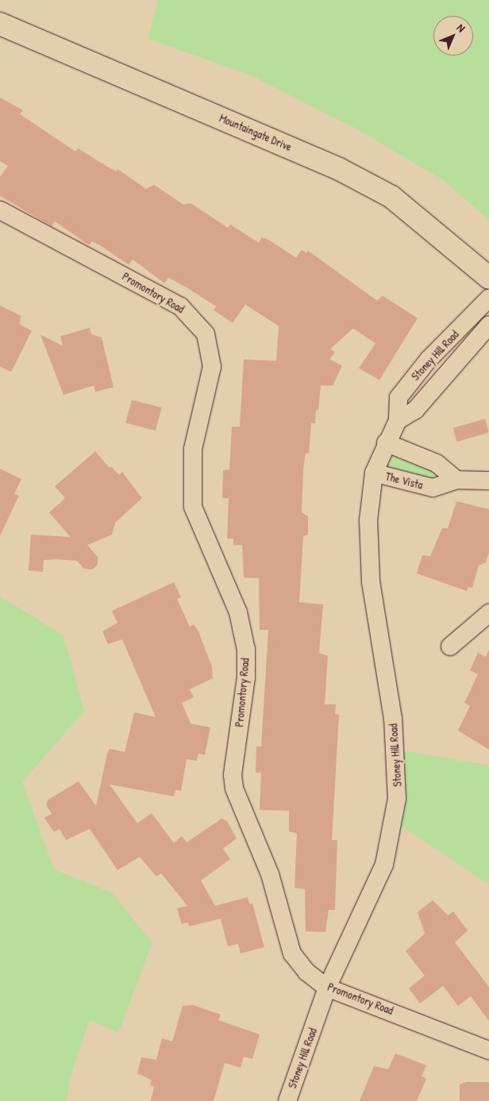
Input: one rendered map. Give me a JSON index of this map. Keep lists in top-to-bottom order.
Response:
{
  "streets": {
    "street": [
      "Mountaingate Drive",
      "Promontory Road",
      "Stoney Hill Road",
      "The Vista"
    ]
  },
  "crossings": [
    ["Promontory Road", "Stoney Hill Road"],
    ["Stoney Hill Road", "The Vista"]
  ],
  "north": "top right"
}
